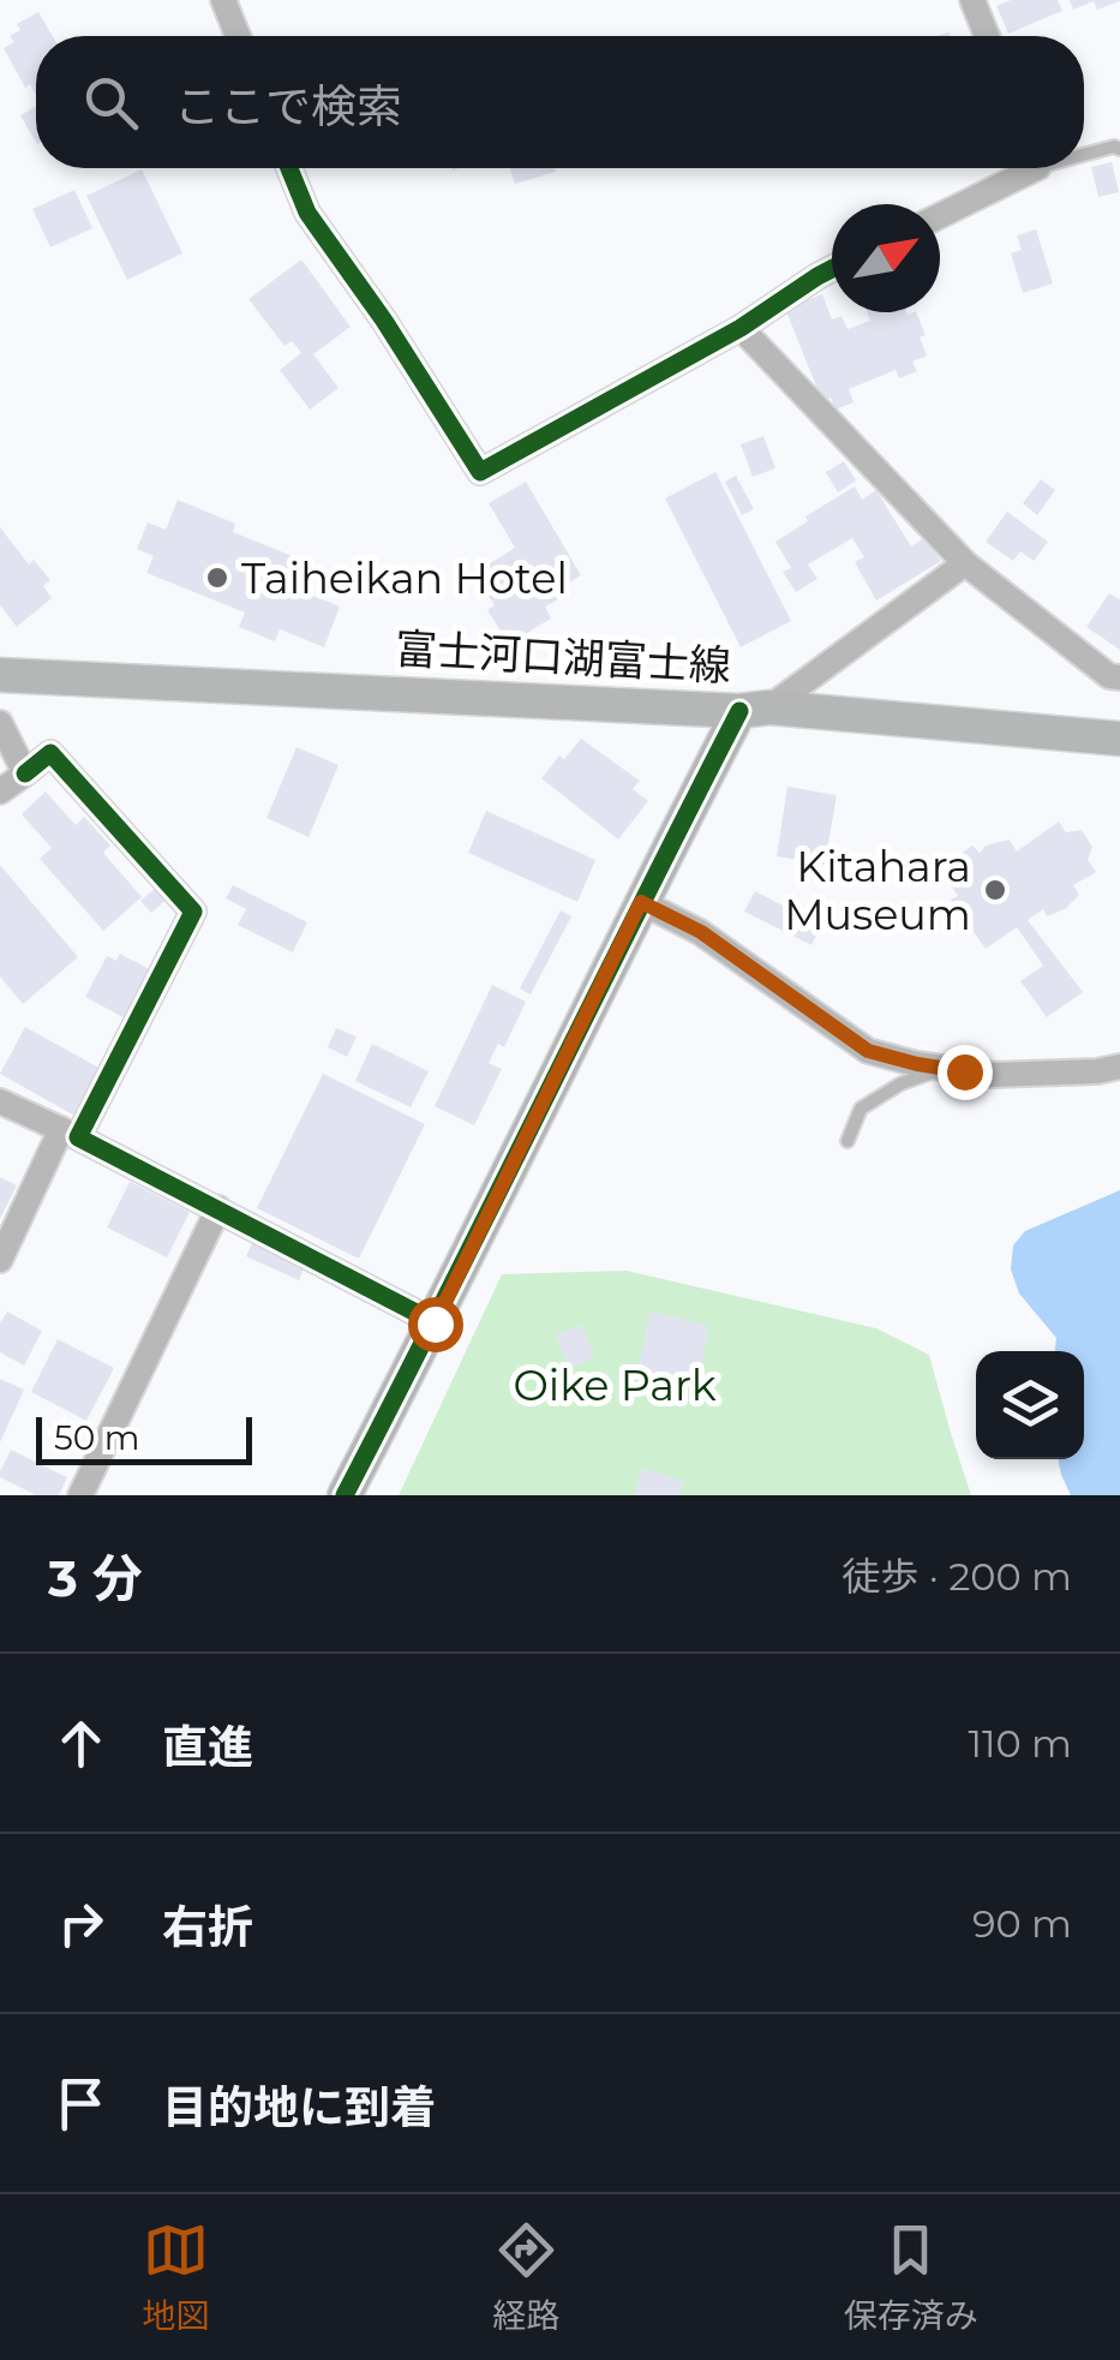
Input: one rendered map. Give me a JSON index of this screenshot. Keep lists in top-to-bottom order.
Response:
{
  "streets": {
    "main road": ["富士河口湖富士線"]
  },
  "parks": ["Oike Park"],
  "places": ["Taiheikan Hotel", "Kitahara Museum"],
  "scale_bar": "50 m",
  "north": "top right",
  "page": {
    "search": "ここで検索",
    "scale": "50 m",
    "heading": ["3 分", "徒歩 · 200 m"],
    "list": [
      ["直進", "110 m"],
      ["右折", "90 m"],
      "目的地に到着"
    ],
    "nav": ["地図", "経路", "保存済み"]
  }
}
